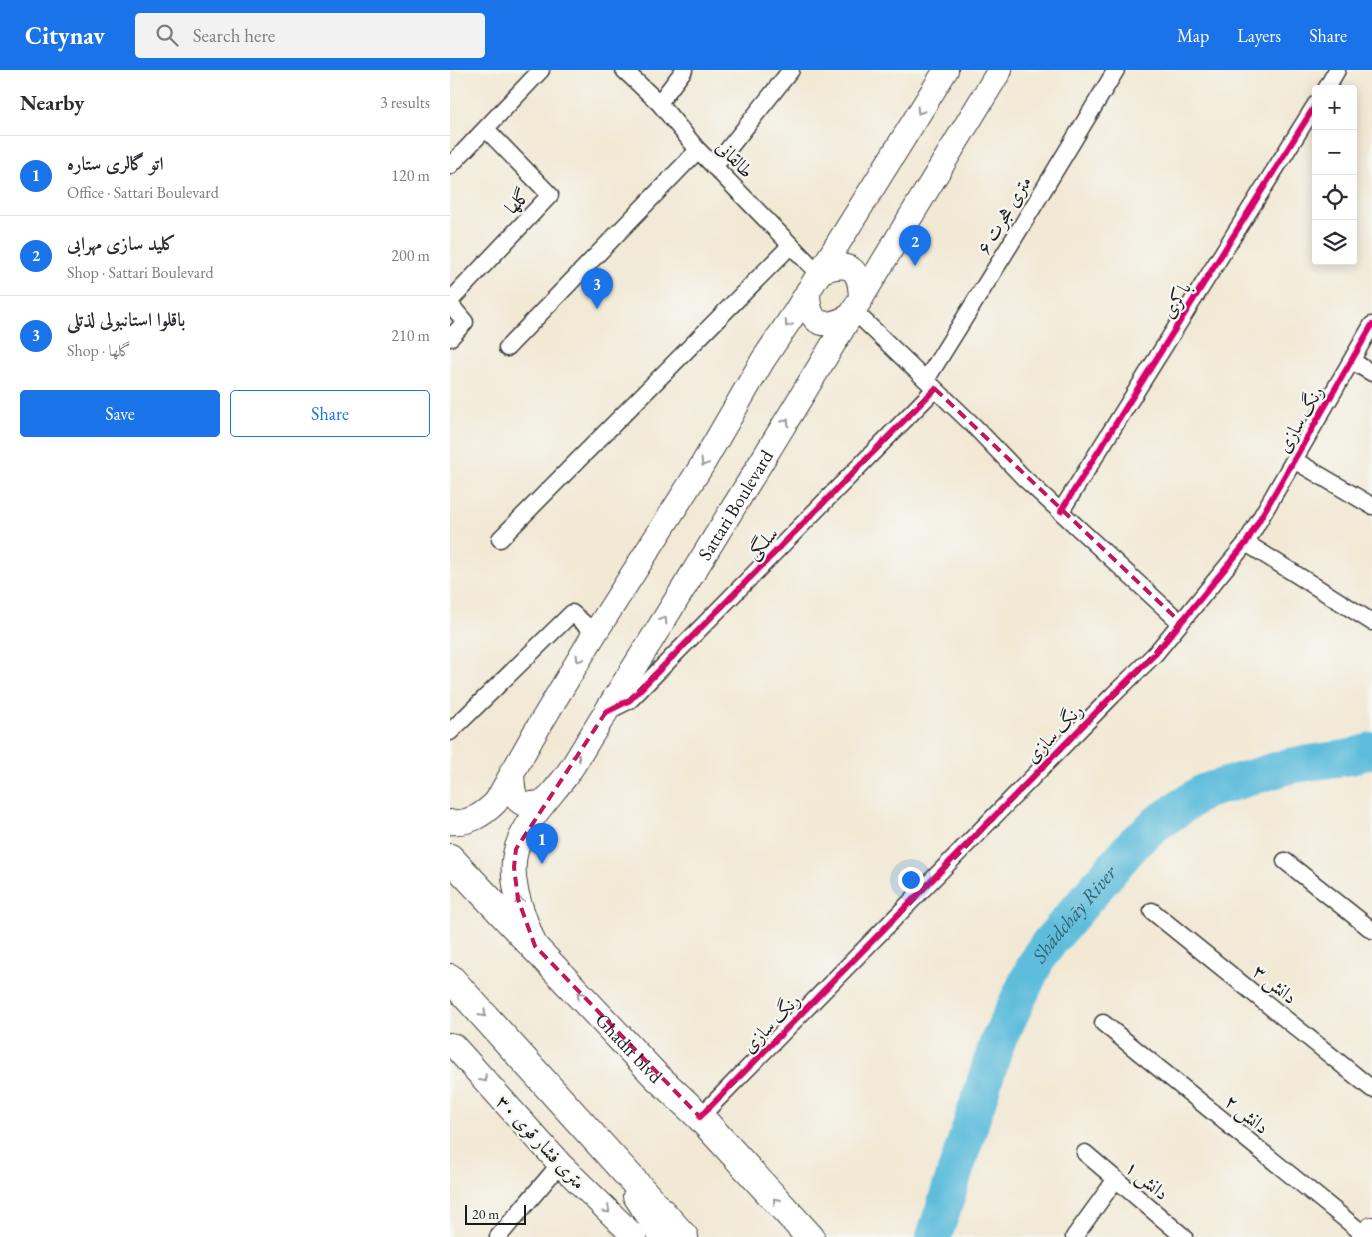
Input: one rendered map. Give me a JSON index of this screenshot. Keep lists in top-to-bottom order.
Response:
{
  "streets": {
    "highway": ["Ghadir blvd"],
    "main road": ["Sattari Boulevard", "۳۰ متری فشار قوی"],
    "street": [
      "طالقانی",
      "گلها",
      "۶ متری هجرت",
      "باکری",
      "رنگ سازی",
      "سلگی",
      "دانش ۳",
      "دانش ۲",
      "دانش ۱"
    ]
  },
  "crossings": [
    ["طالقانی", "Sattari Boulevard"],
    ["۶ متری هجرت", "سلگی"],
    ["رنگ سازی", "Ghadir blvd"],
    ["Sattari Boulevard", "سلگی"],
    ["Sattari Boulevard", "Ghadir blvd"]
  ],
  "water": ["Shādchāy River"],
  "scale_bar": "20 m",
  "page": {
    "header": "Citynav",
    "search": "Search here",
    "nav": ["Map", "Layers", "Share"],
    "heading": ["Nearby", "3 results"],
    "map_buttons": ["+", "−"],
    "list": [
      {
        "mark": "1",
        "name": "اتو گالری ستاره",
        "note": "Office · Sattari Boulevard",
        "value": "120 m"
      },
      {
        "mark": "2",
        "name": "کلید سازی مهرابی",
        "note": "Shop · Sattari Boulevard",
        "value": "200 m"
      },
      {
        "mark": "3",
        "name": "باقلوا استانبولی لذتلی",
        "note": "Shop · گلها",
        "value": "210 m"
      }
    ],
    "pins": ["2", "3", "1"],
    "buttons": ["Save", "Share"],
    "scale": "20 m"
  }
}
